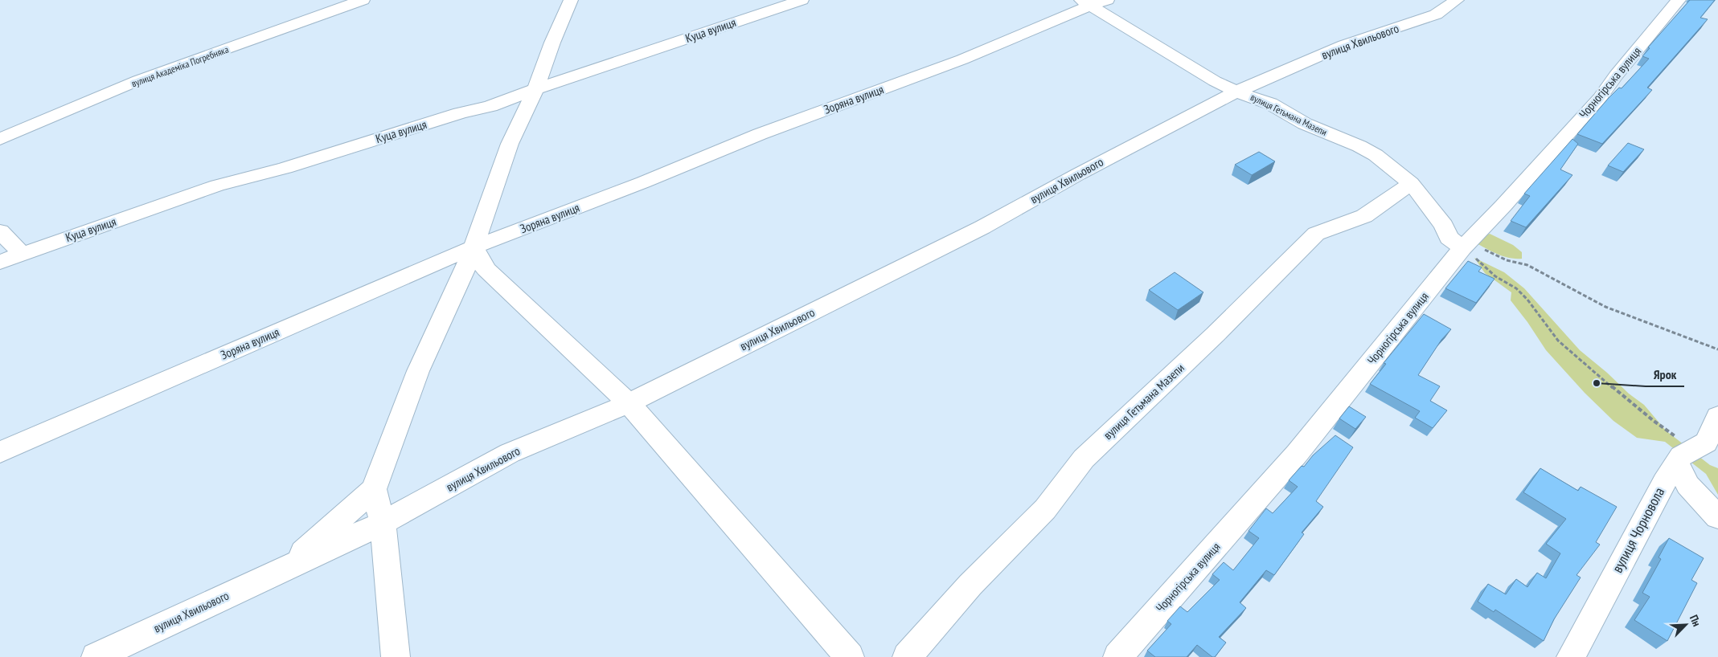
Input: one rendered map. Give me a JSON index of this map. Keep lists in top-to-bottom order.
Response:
{
  "streets": {
    "street": [
      "Куца вулиця",
      "вулиця Хвильового",
      "вулиця Академіка Погребняка",
      "Чорногірська вулиця",
      "Зоряна вулиця",
      "вулиця Гетьмана Мазепи",
      "вулиця Чорновола"
    ]
  },
  "crossings": [
    ["вулиця Хвильового", "вулиця Гетьмана Мазепи"],
    ["Чорногірська вулиця", "вулиця Гетьмана Мазепи"],
    ["Зоряна вулиця", "вулиця Гетьмана Мазепи"]
  ],
  "places": ["Ярок"],
  "north": "top right"
}
